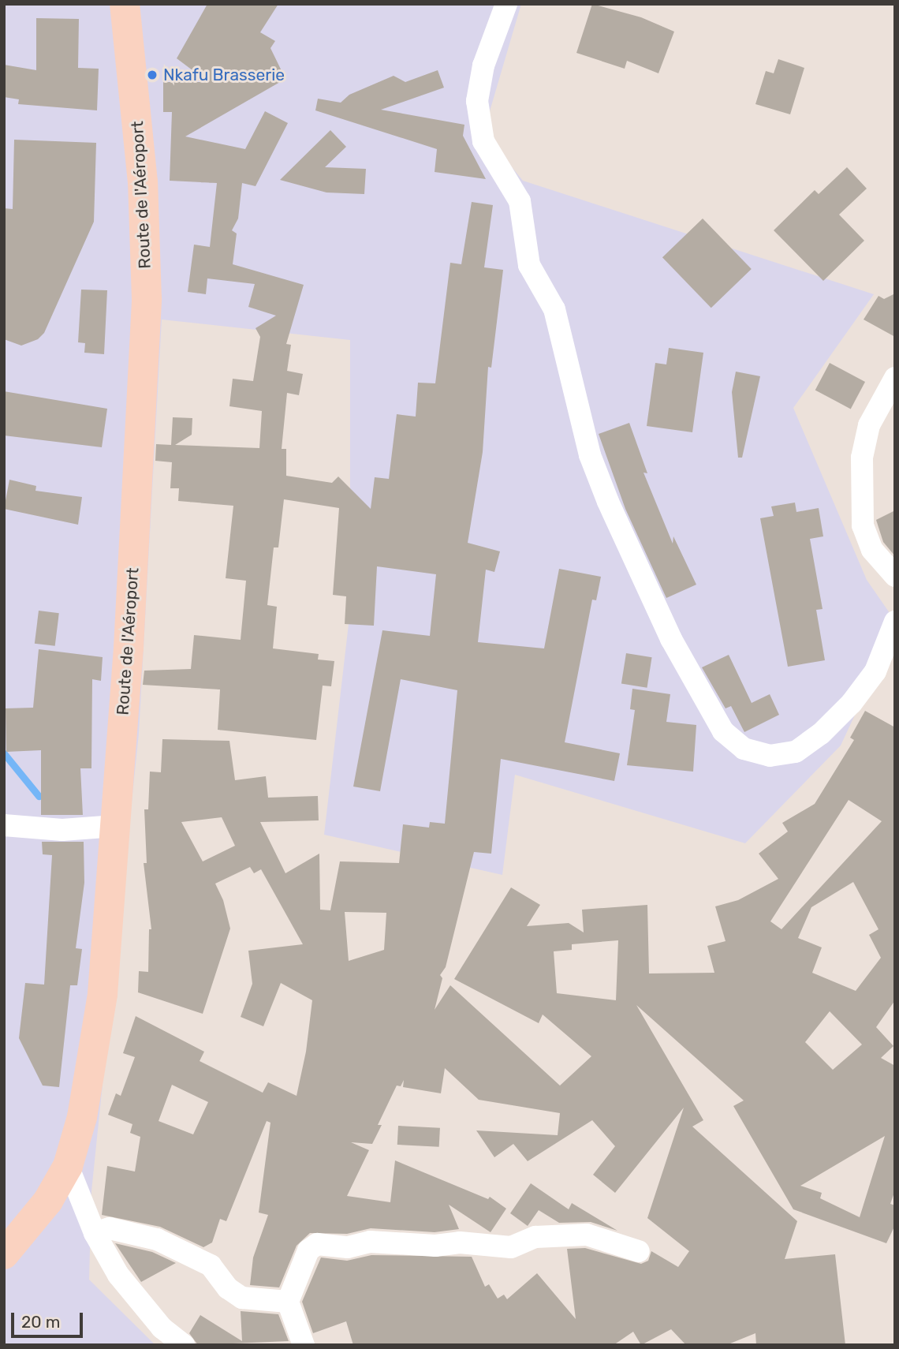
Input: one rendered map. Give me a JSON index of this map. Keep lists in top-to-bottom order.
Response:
{
  "streets": {
    "highway": ["Route de l'Aéroport"]
  },
  "places": ["Nkafu Brasserie"],
  "scale_bar": "20 m"
}
